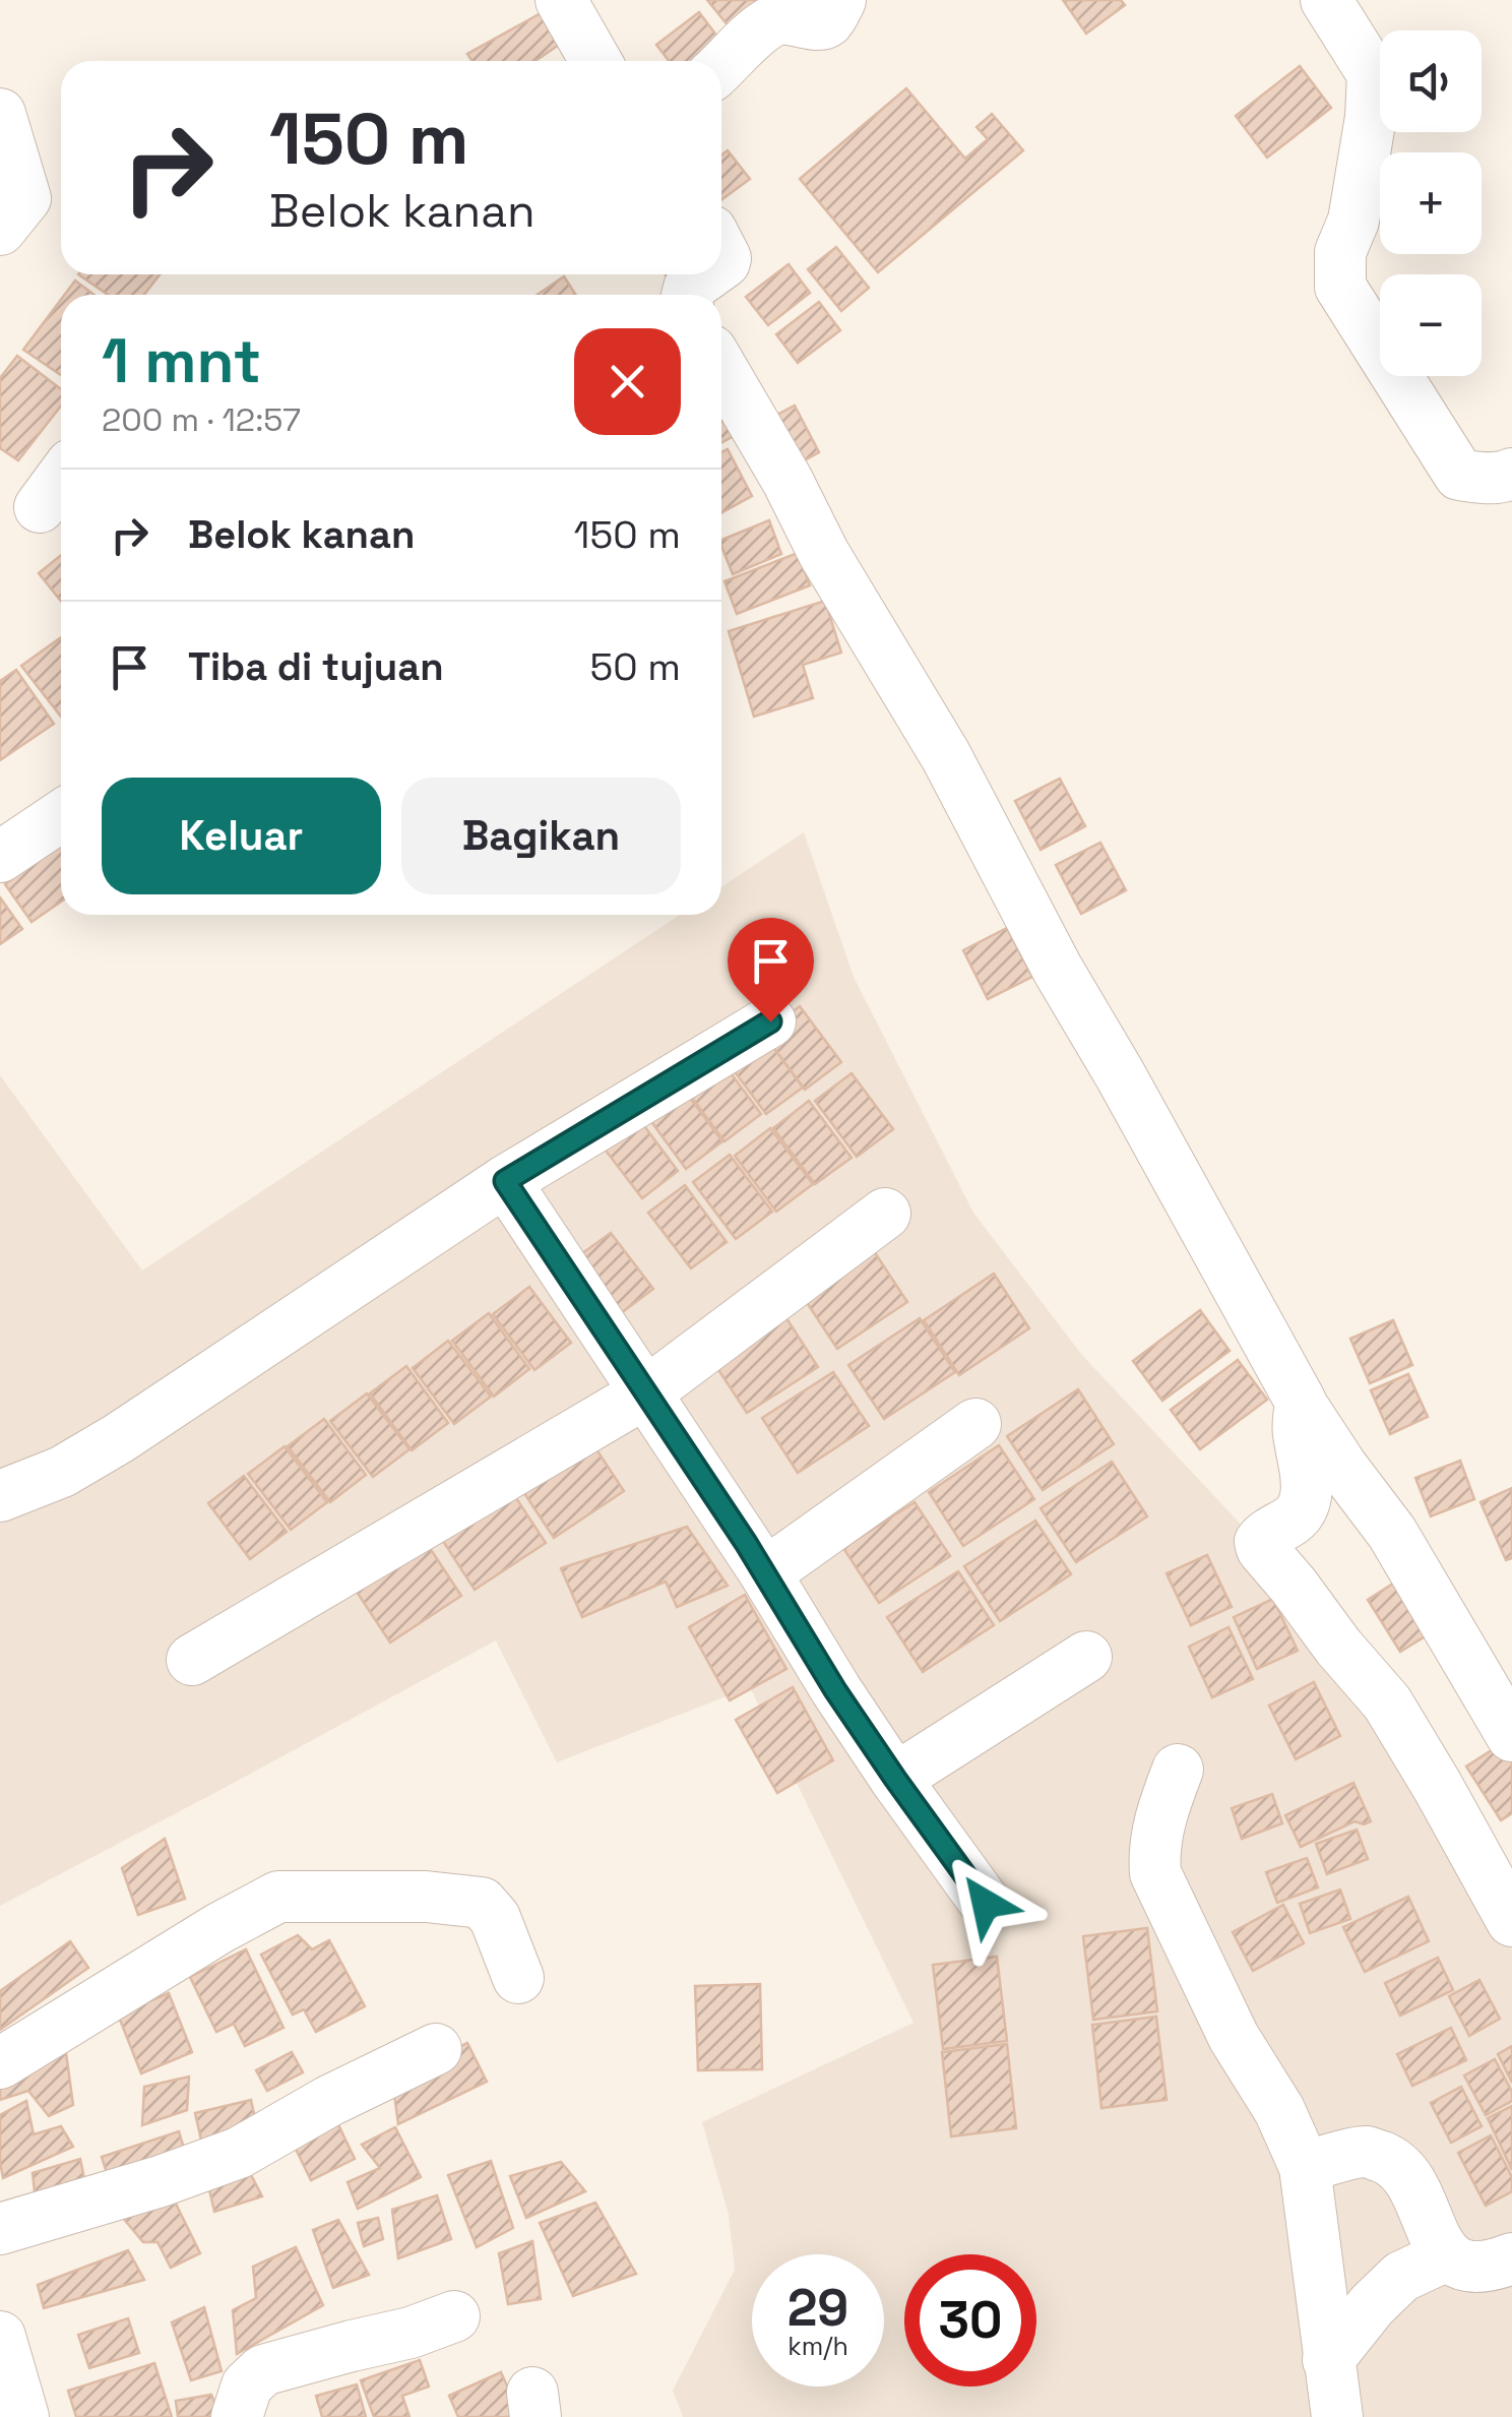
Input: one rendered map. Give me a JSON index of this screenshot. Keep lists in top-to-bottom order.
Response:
{
  "page": {
    "map_buttons": ["+", "−"],
    "turn": ["150 m", "Belok kanan"],
    "heading": ["1 mnt", "200 m · 12:57"],
    "list": [
      {
        "name": "Belok kanan",
        "value": "150 m"
      },
      {
        "name": "Tiba di tujuan",
        "value": "50 m"
      }
    ],
    "buttons": ["Keluar", "Bagikan"],
    "speed": "29 km/h",
    "limit": "30"
  }
}
